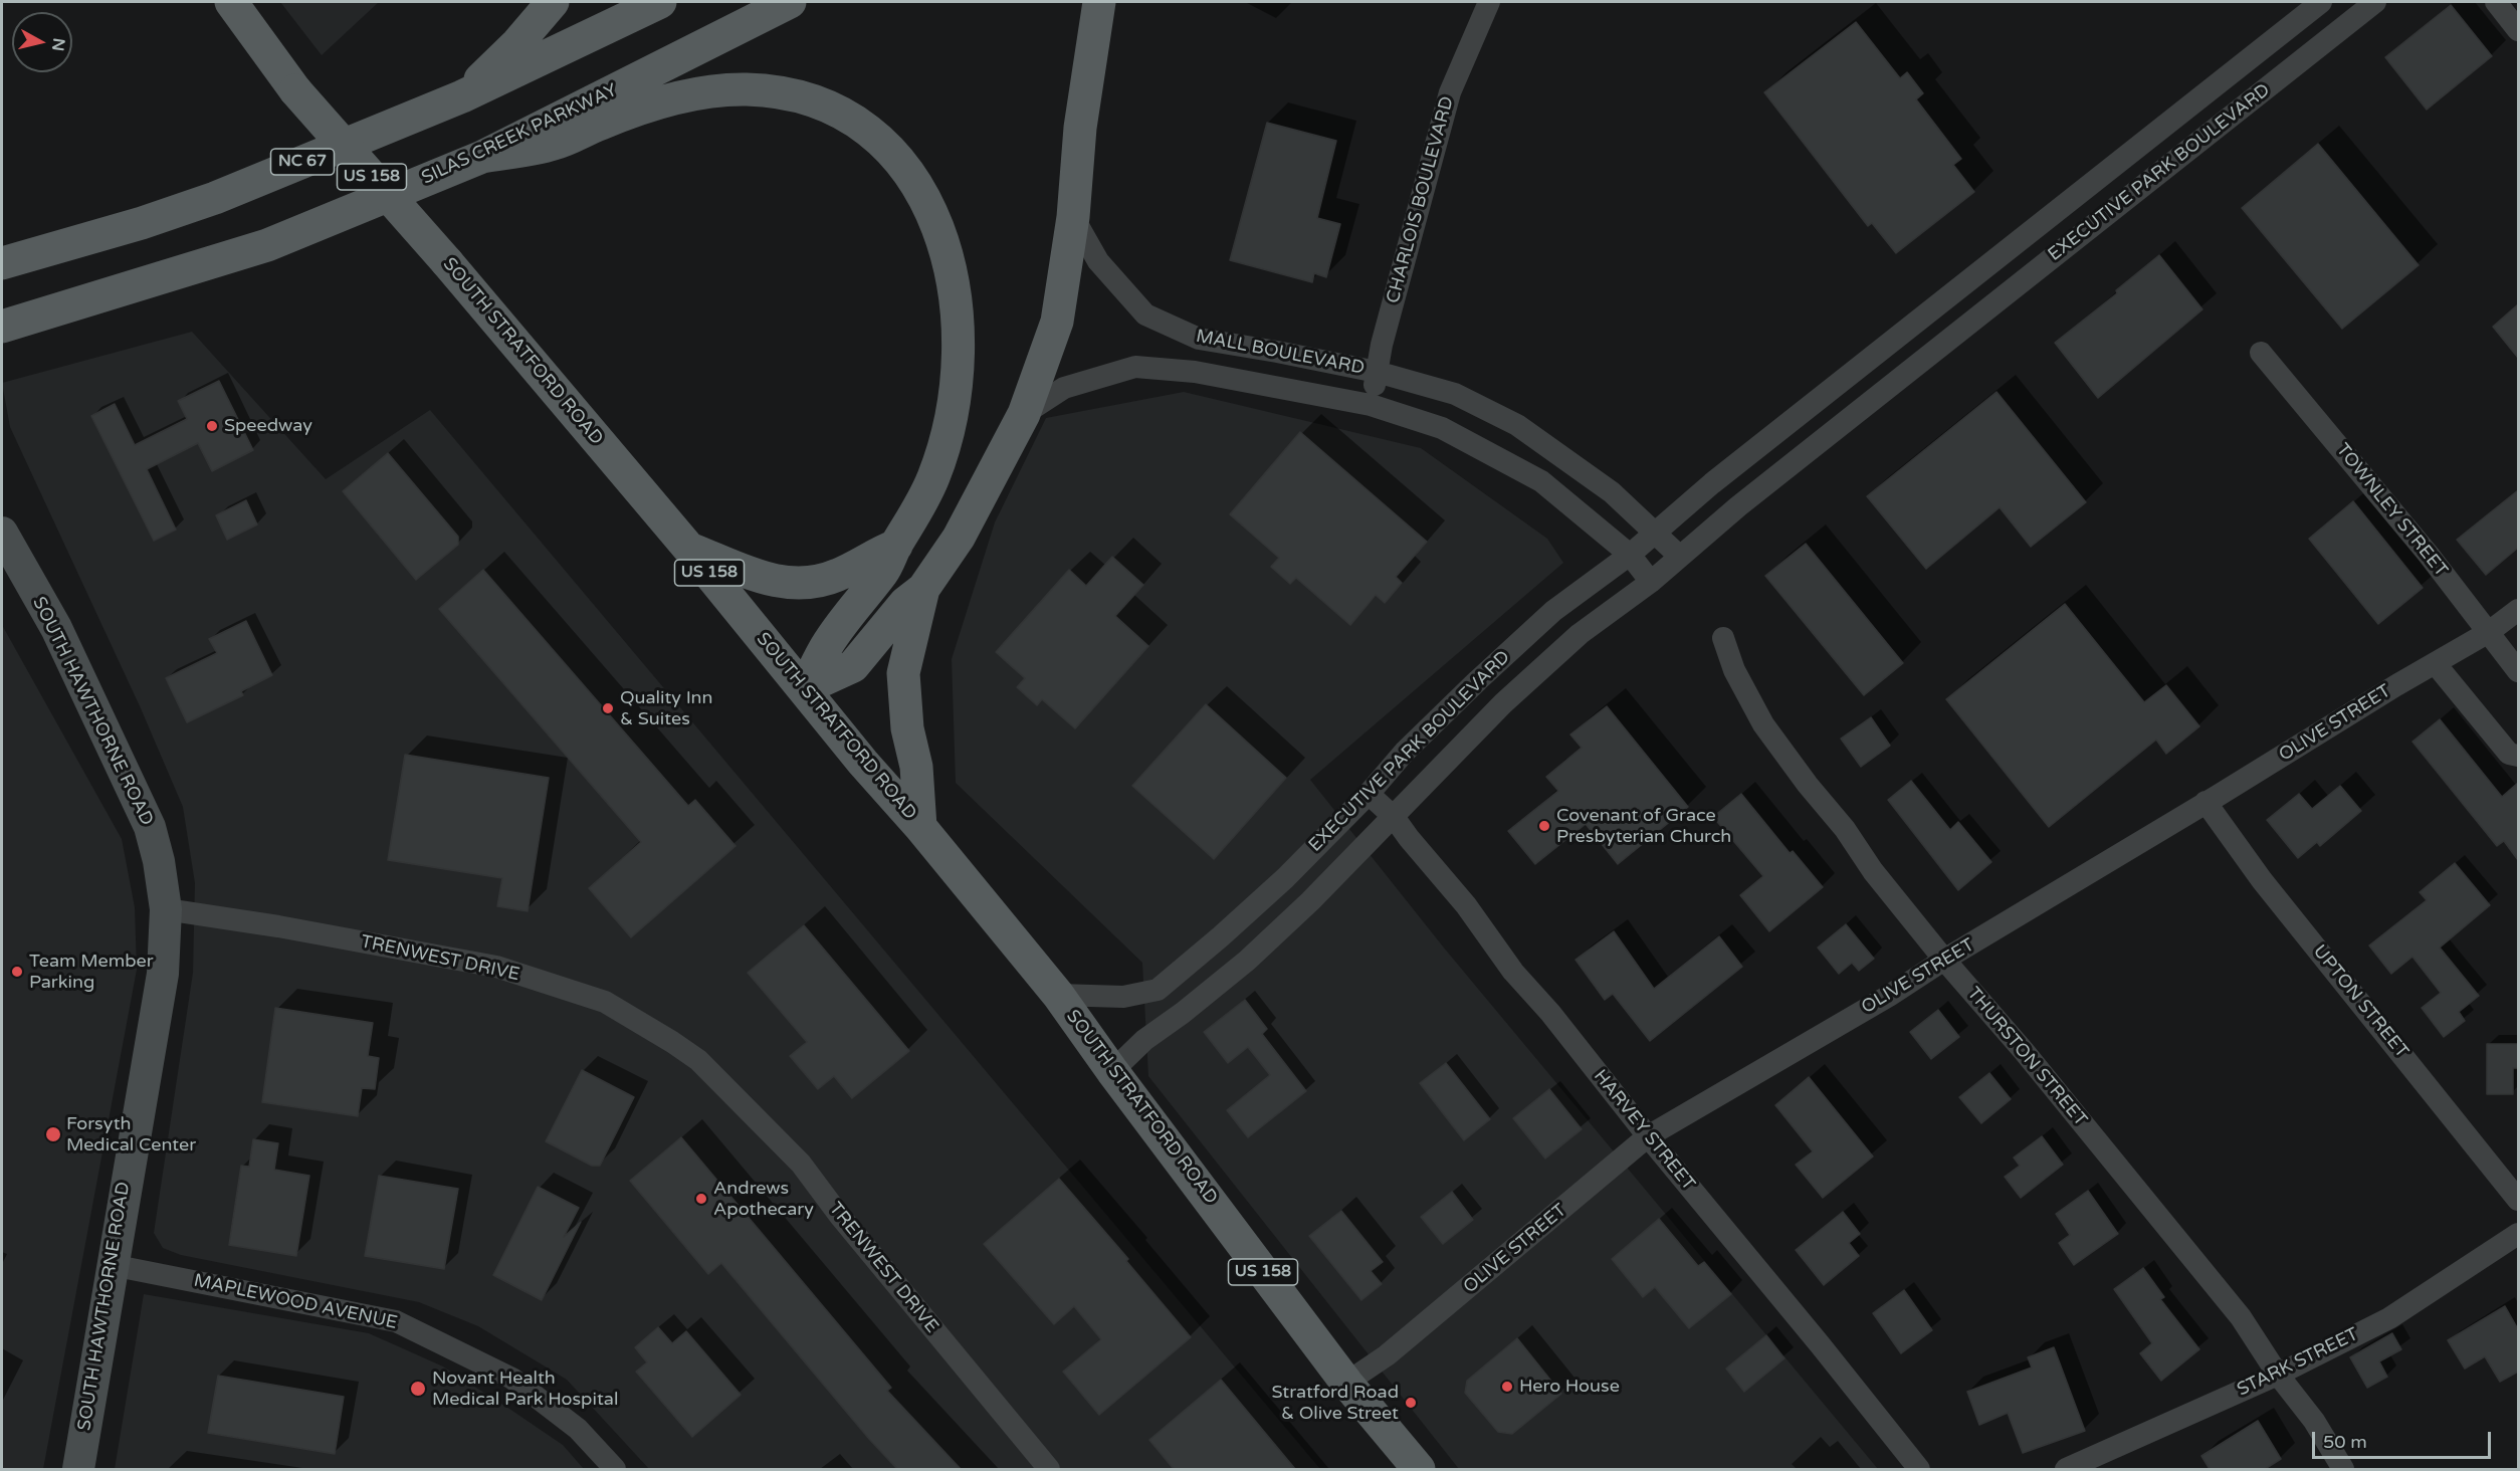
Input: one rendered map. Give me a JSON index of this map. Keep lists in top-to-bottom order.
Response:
{
  "streets": {
    "main road": [
      "SILAS CREEK PARKWAY",
      "NC 67",
      "US 158",
      "SOUTH STRATFORD ROAD",
      "SOUTH HAWTHORNE ROAD"
    ],
    "street": [
      "EXECUTIVE PARK BOULEVARD",
      "CHARLOIS BOULEVARD",
      "MALL BOULEVARD",
      "TOWNLEY STREET",
      "OLIVE STREET",
      "TRENWEST DRIVE",
      "UPTON STREET",
      "THURSTON STREET",
      "HARVEY STREET",
      "MAPLEWOOD AVENUE",
      "STARK STREET"
    ]
  },
  "crossings": [
    ["EXECUTIVE PARK BOULEVARD", "SOUTH STRATFORD ROAD"],
    ["EXECUTIVE PARK BOULEVARD", "MALL BOULEVARD"],
    ["EXECUTIVE PARK BOULEVARD", "HARVEY STREET"],
    ["CHARLOIS BOULEVARD", "MALL BOULEVARD"],
    ["SOUTH STRATFORD ROAD", "OLIVE STREET"],
    ["TOWNLEY STREET", "OLIVE STREET"],
    ["SOUTH HAWTHORNE ROAD", "TRENWEST DRIVE"],
    ["SOUTH HAWTHORNE ROAD", "MAPLEWOOD AVENUE"],
    ["OLIVE STREET", "UPTON STREET"],
    ["OLIVE STREET", "THURSTON STREET"],
    ["OLIVE STREET", "HARVEY STREET"],
    ["THURSTON STREET", "STARK STREET"]
  ],
  "places": [
    "Speedway",
    "Quality Inn & Suites",
    "Covenant of Grace Presbyterian Church",
    "Team Member Parking",
    "Forsyth Medical Center",
    "Andrews Apothecary",
    "Hero House",
    "Novant Health Medical Park Hospital",
    "Stratford Road & Olive Street"
  ],
  "scale_bar": "50 m",
  "north": "right"
}
